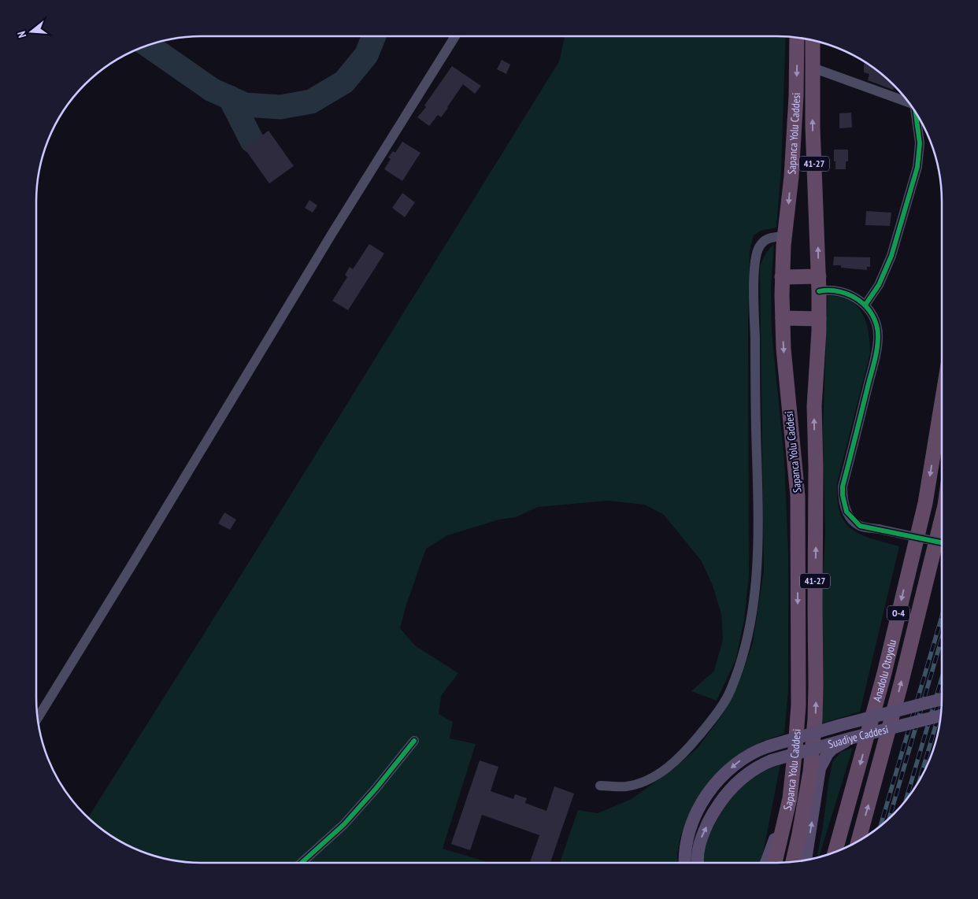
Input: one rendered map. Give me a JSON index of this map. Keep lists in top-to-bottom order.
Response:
{
  "streets": {
    "highway": [
      "Sapanca Yolu Caddesi",
      "41-27",
      "O-4",
      "Anadolu Otoyolu"
    ],
    "main road": ["Suadiye Caddesi"]
  },
  "north": "left"
}
